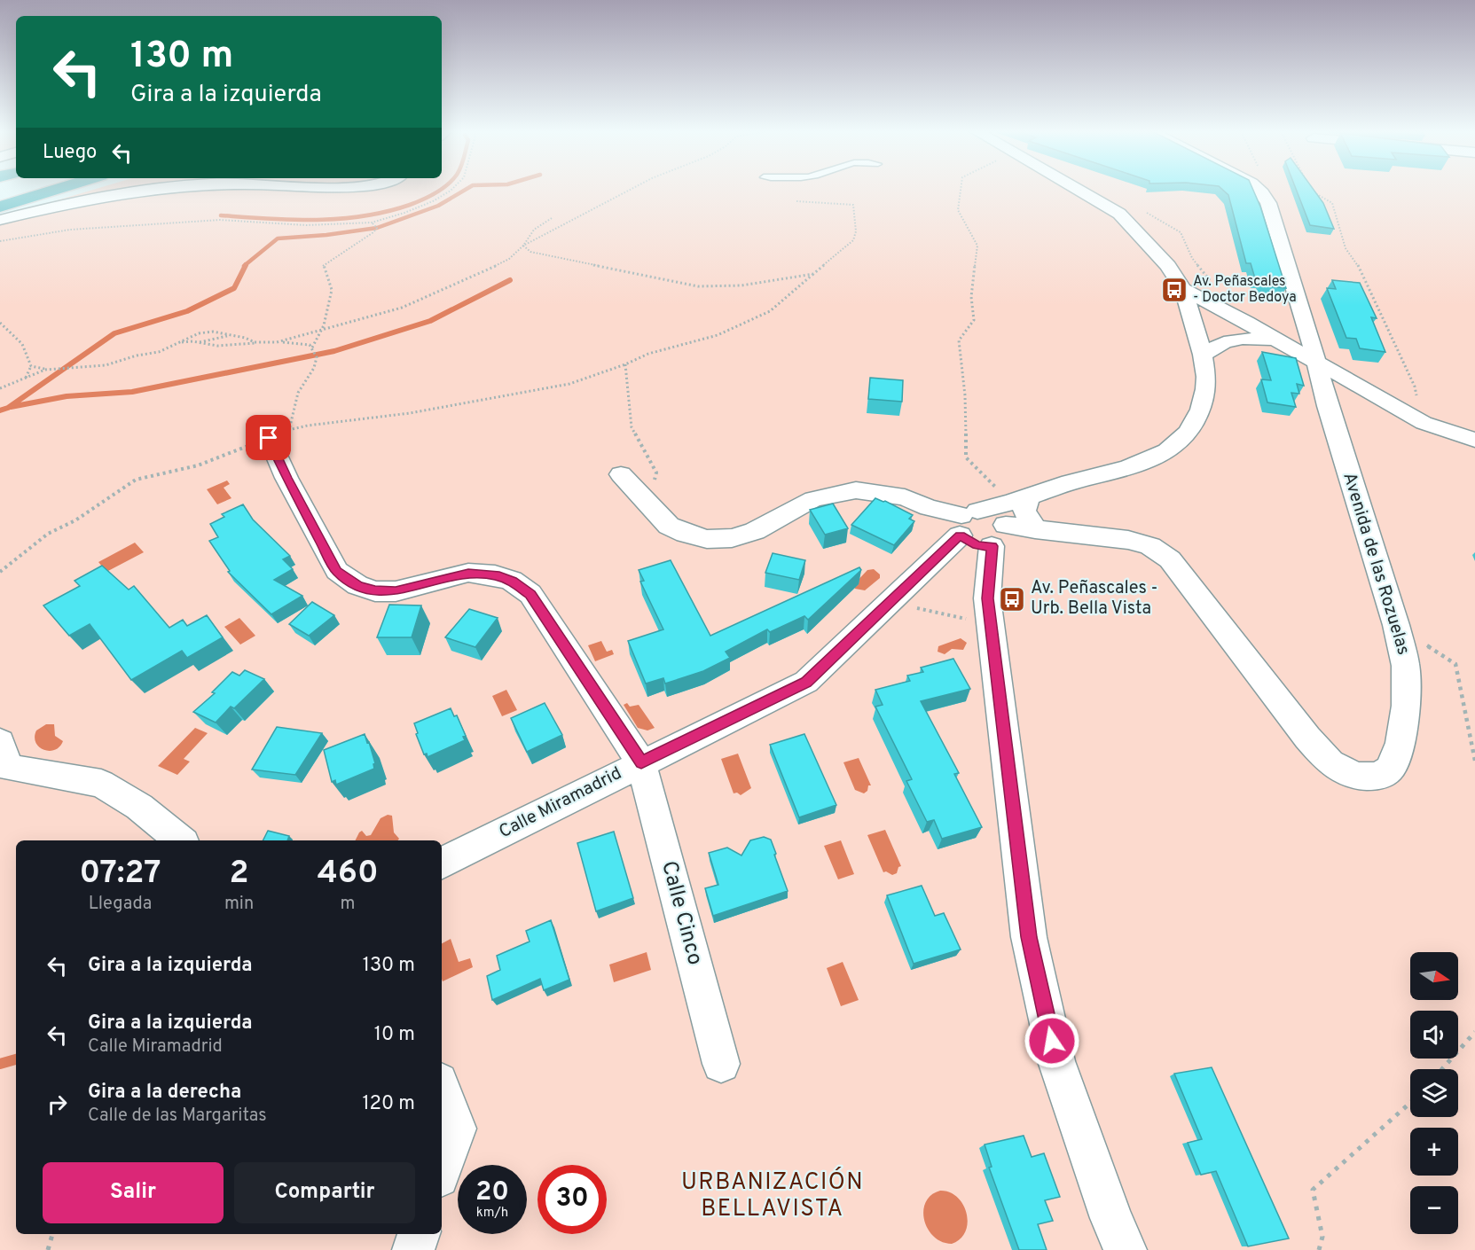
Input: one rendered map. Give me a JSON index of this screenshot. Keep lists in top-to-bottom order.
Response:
{
  "streets": {
    "street": ["Avenida de las Rozuelas", "Calle Miramadrid", "Calle Cinco"]
  },
  "crossings": [
    ["Avenida de las Rozuelas", "Calle Miramadrid"],
    ["Calle Miramadrid", "Calle Cinco"]
  ],
  "districts": ["URBANIZACIÓN BELLAVISTA"],
  "places": {
    "bus stop": ["Av. Peñascales - Doctor Bedoya", "Av. Peñascales - Urb. Bella Vista"]
  },
  "north": "right",
  "page": {
    "turn": ["130 m", "Gira a la izquierda"],
    "then": "Luego",
    "eta": [
      "07:27",
      "Llegada",
      "2",
      "min",
      "460",
      "m"
    ],
    "list": [
      {
        "name": "Gira a la izquierda",
        "value": "130 m"
      },
      {
        "name": "Gira a la izquierda",
        "note": "Calle Miramadrid",
        "value": "10 m"
      },
      {
        "name": "Gira a la derecha",
        "note": "Calle de las Margaritas",
        "value": "120 m"
      }
    ],
    "map_buttons": ["+", "−"],
    "buttons": ["Salir", "Compartir"],
    "speed": "20 km/h",
    "limit": "30"
  }
}
